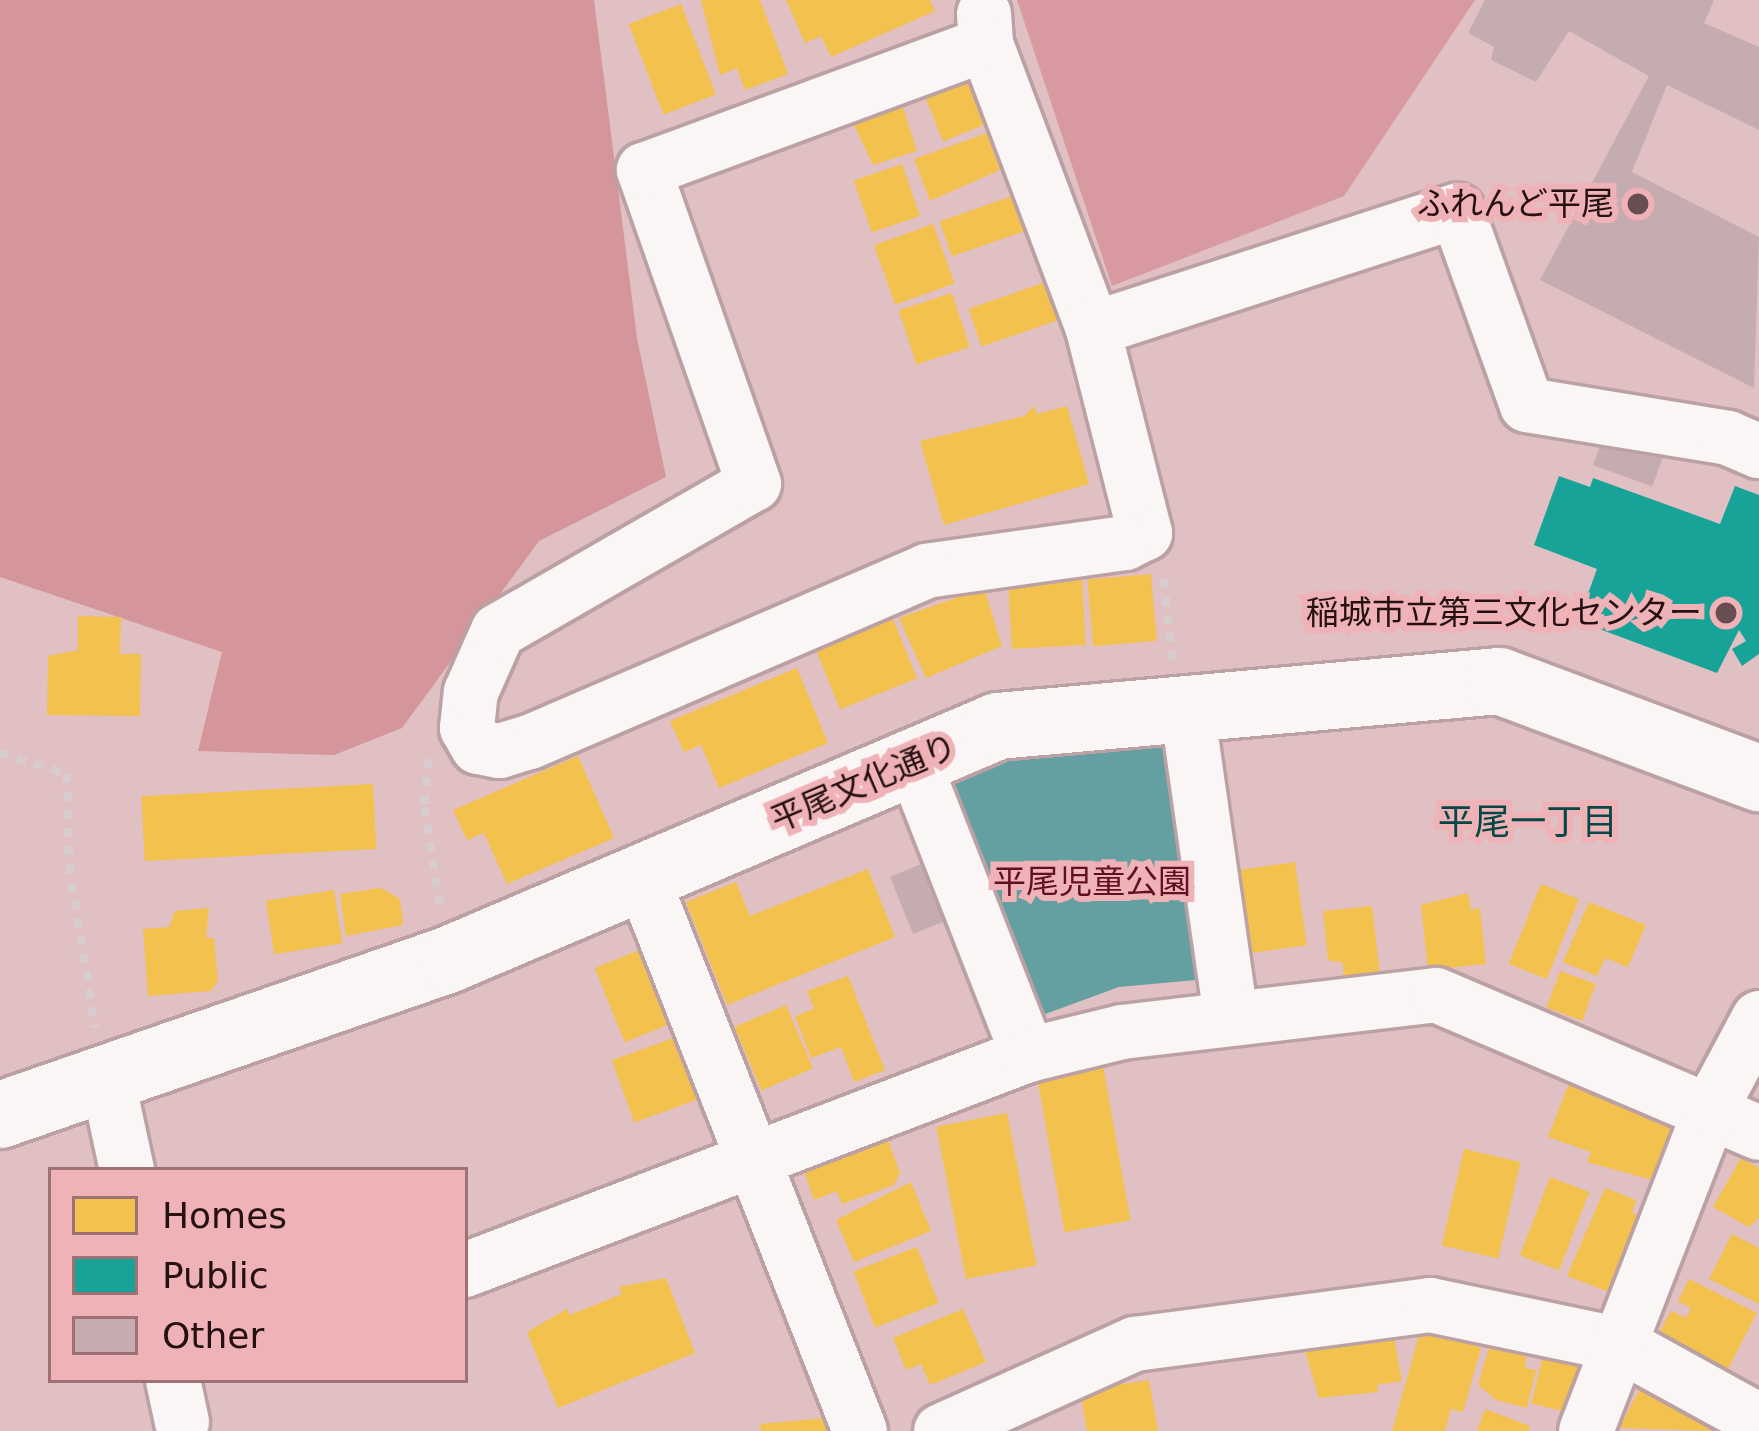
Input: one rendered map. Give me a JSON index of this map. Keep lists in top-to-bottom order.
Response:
{
  "streets": {
    "street": ["平尾文化通り"]
  },
  "districts": ["平尾一丁目"],
  "parks": ["平尾児童公園"],
  "places": ["ふれんど平尾", "稲城市立第三文化センター"],
  "legend": ["Homes", "Public", "Other"]
}
